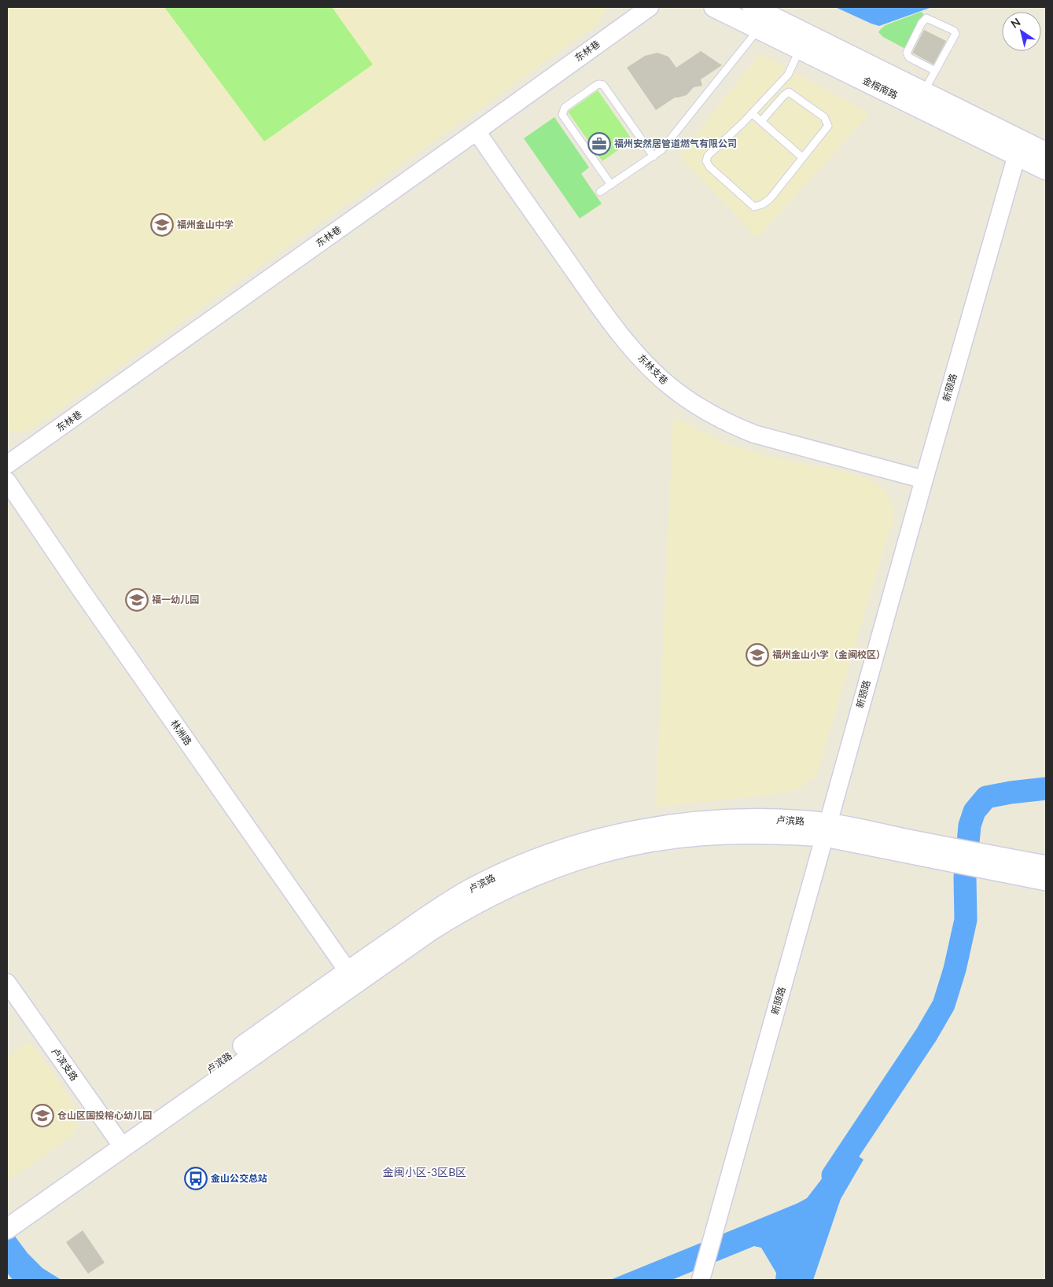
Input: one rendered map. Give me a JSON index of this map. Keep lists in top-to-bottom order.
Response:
{
  "streets": {
    "main road": ["金榕南路", "卢滨路"],
    "street": [
      "东林巷",
      "东林支巷",
      "新颐路",
      "林洲路",
      "卢滨支路"
    ]
  },
  "crossings": [
    ["东林巷", "东林支巷"],
    ["金榕南路", "新颐路"],
    ["东林支巷", "新颐路"],
    ["新颐路", "卢滨路"],
    ["林洲路", "卢滨路"],
    ["卢滨路", "卢滨支路"]
  ],
  "districts": ["金闽小区-3区B区"],
  "places": {
    "office": ["福州安然居管道燃气有限公司"],
    "school or university": [
      "福州金山中学",
      "福一幼儿园",
      "福州金山小学（金闽校区）",
      "仓山区国投榕心幼儿园"
    ],
    "bus stop": ["金山公交总站"]
  },
  "north": "top left"
}
